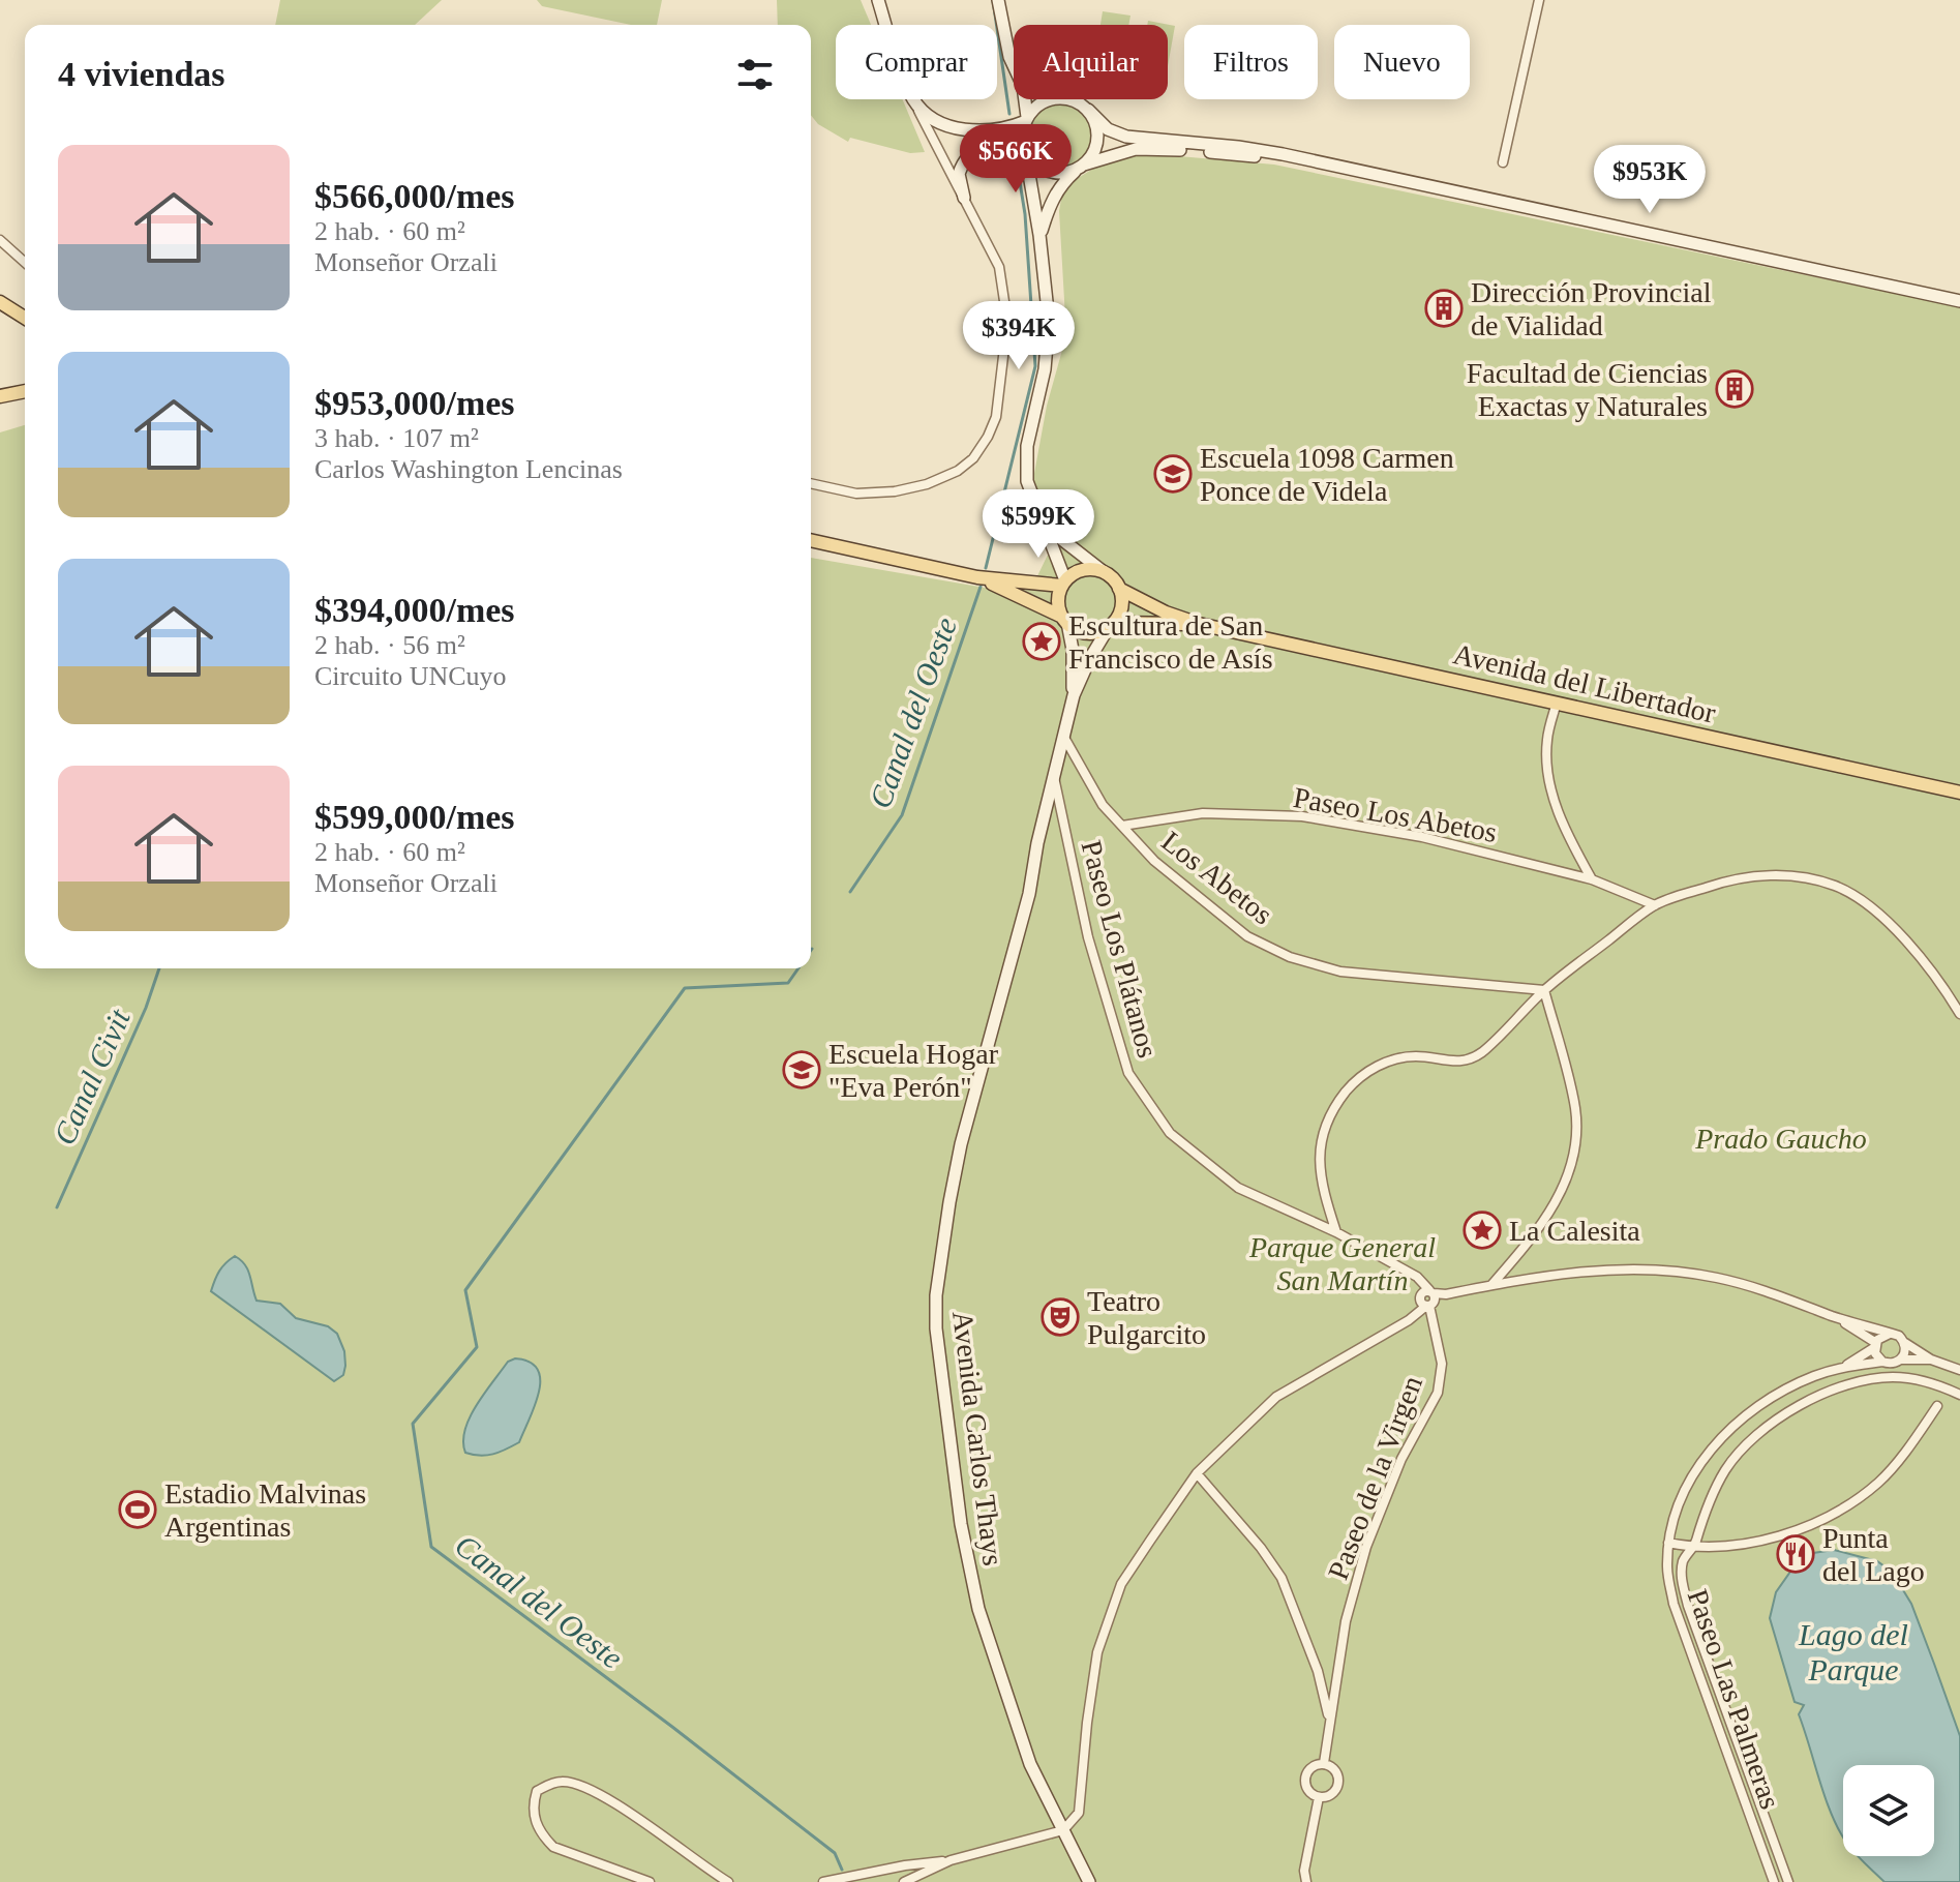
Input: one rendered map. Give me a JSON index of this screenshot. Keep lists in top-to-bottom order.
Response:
{
  "streets": {
    "main road": ["Avenida del Libertador"],
    "street": [
      "Paseo Los Abetos",
      "Los Abetos",
      "Paseo Los Plátanos",
      "Avenida Carlos Thays",
      "Paseo de la Virgen",
      "Paseo Las Palmeras"
    ]
  },
  "crossings": [
    ["Avenida del Libertador", "Avenida Carlos Thays"],
    ["Paseo Los Abetos", "Los Abetos"],
    ["Los Abetos", "Avenida Carlos Thays"],
    ["Paseo Los Plátanos", "Avenida Carlos Thays"],
    ["Paseo Los Plátanos", "Paseo de la Virgen"]
  ],
  "water": ["Canal del Oeste", "Canal Civit", "Lago del Parque"],
  "parks": ["Prado Gaucho", "Parque General San Martín"],
  "places": {
    "building": ["Dirección Provincial de Vialidad", "Facultad de Ciencias Exactas y Naturales"],
    "school or university": ["Escuela 1098 Carmen Ponce de Videla", "Escuela Hogar \"Eva Perón\""],
    "place": ["Escultura de San Francisco de Asís", "La Calesita"],
    "theatre": ["Teatro Pulgarcito"],
    "sports": ["Estadio Malvinas Argentinas"],
    "restaurant": ["Punta del Lago"]
  },
  "page": {
    "chip": [
      "Comprar",
      "Alquilar",
      "Filtros",
      "Nuevo"
    ],
    "heading": "4 viviendas",
    "price": [
      "$566K",
      "$953K",
      "$394K",
      "$599K"
    ],
    "list": [
      {
        "name": "$566,000/mes",
        "note": "2 hab. · 60 m² · Monseñor Orzali"
      },
      {
        "name": "$953,000/mes",
        "note": "3 hab. · 107 m² · Carlos Washington Lencinas"
      },
      {
        "name": "$394,000/mes",
        "note": "2 hab. · 56 m² · Circuito UNCuyo"
      },
      {
        "name": "$599,000/mes",
        "note": "2 hab. · 60 m² · Monseñor Orzali"
      }
    ]
  }
}
